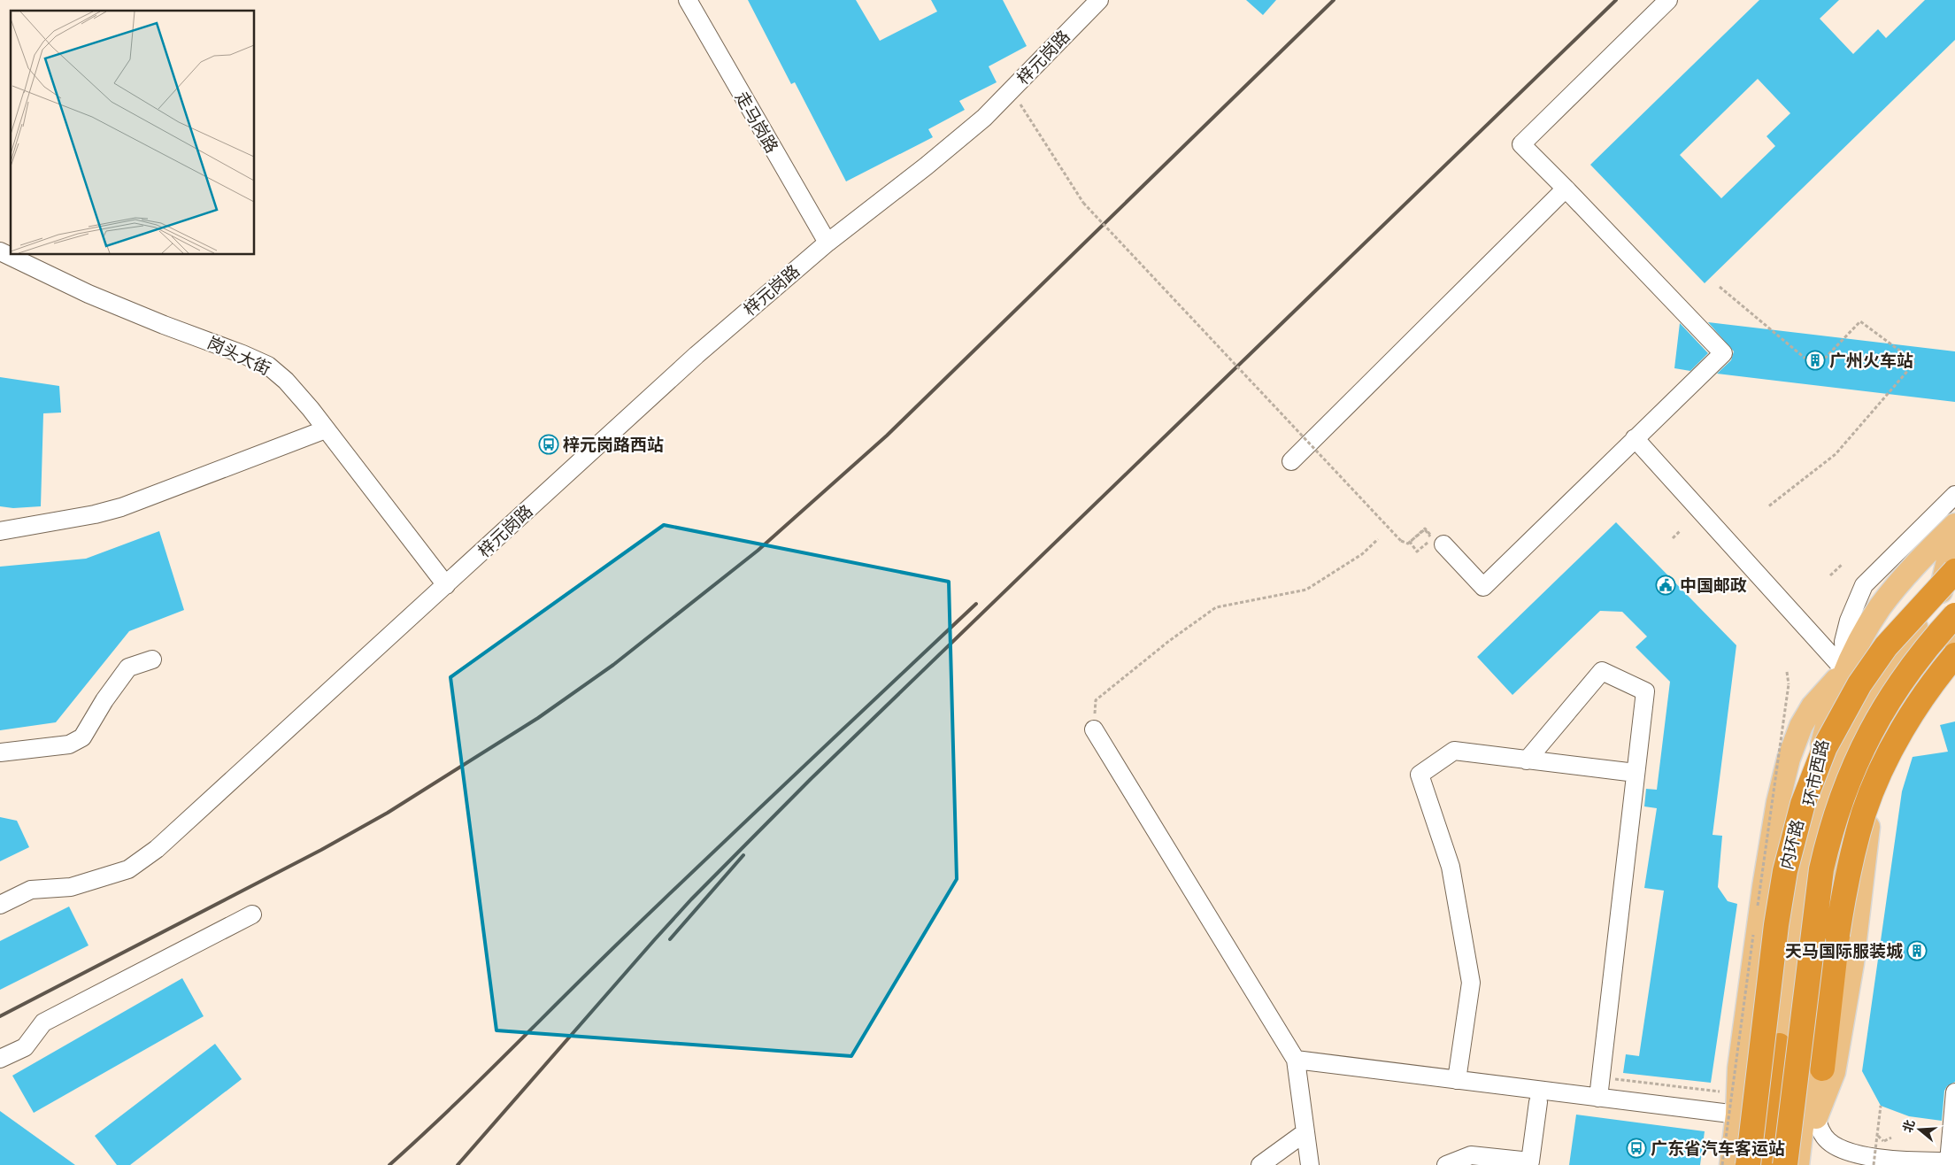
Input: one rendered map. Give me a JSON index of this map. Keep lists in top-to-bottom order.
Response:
{
  "streets": {
    "highway": ["内环路"],
    "main road": ["环市西路"],
    "street": ["梓元岗路", "走马岗路", "岗头大街"]
  },
  "crossings": [
    ["梓元岗路", "走马岗路"],
    ["梓元岗路", "岗头大街"]
  ],
  "places": {
    "building": ["广州火车站", "天马国际服装城"],
    "bus stop": ["梓元岗路西站", "广东省汽车客运站"],
    "public building": ["中国邮政"]
  },
  "north": "left"
}
